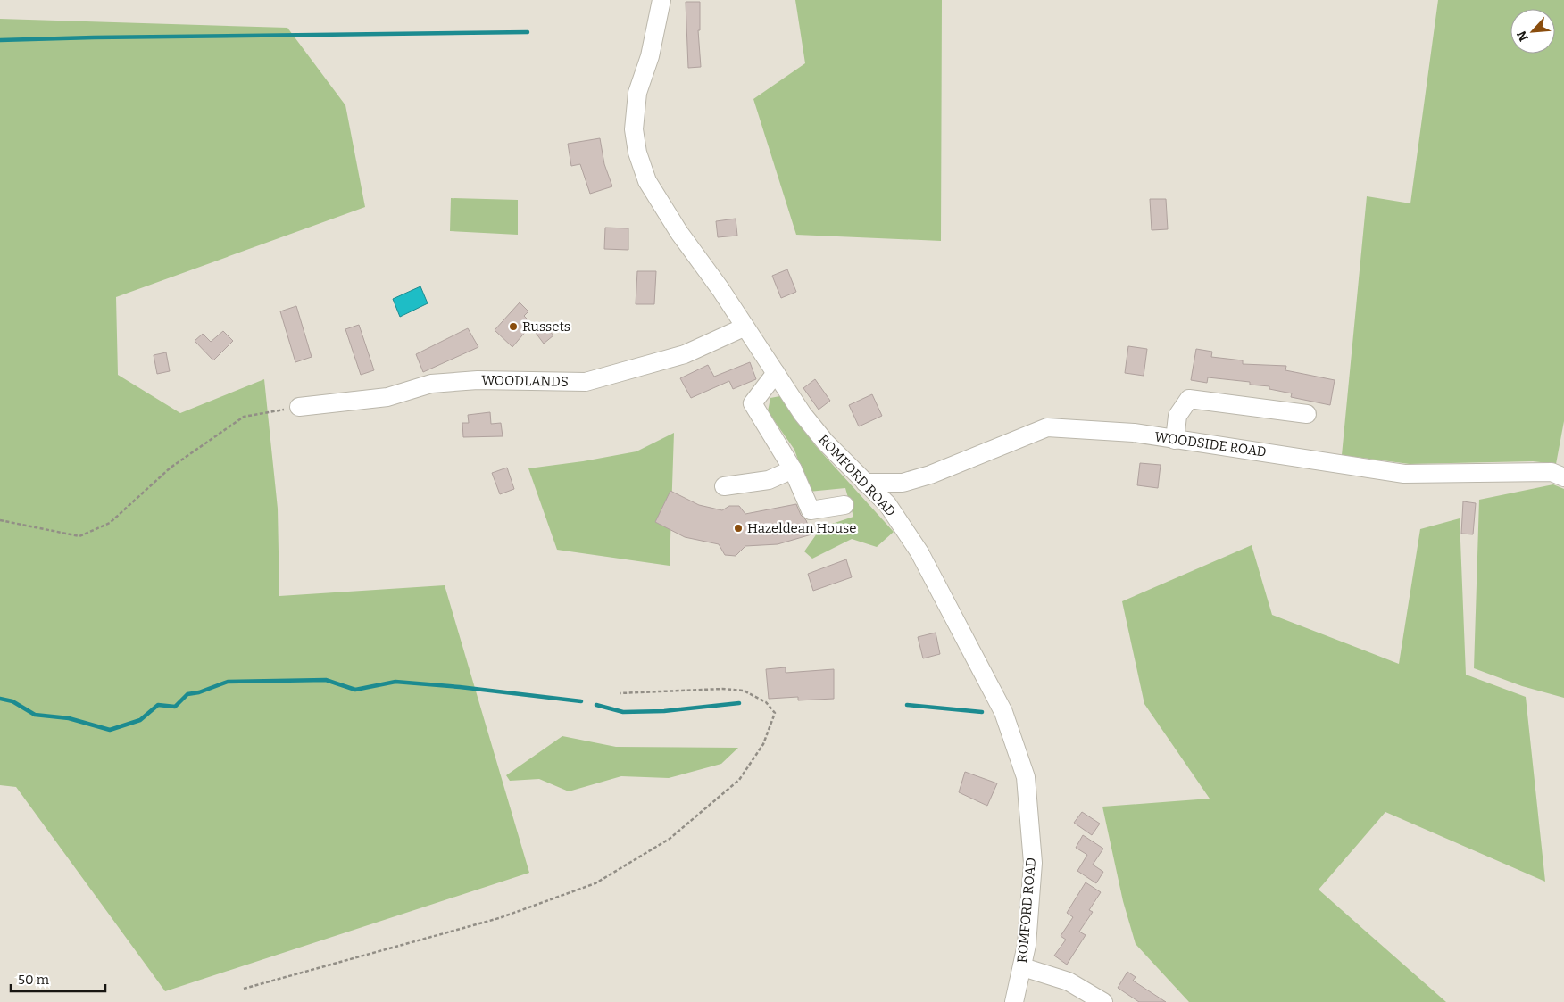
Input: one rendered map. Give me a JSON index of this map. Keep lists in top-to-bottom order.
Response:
{
  "streets": {
    "street": ["WOODLANDS", "WOODSIDE ROAD", "ROMFORD ROAD"]
  },
  "crossings": [
    ["WOODLANDS", "ROMFORD ROAD"],
    ["WOODSIDE ROAD", "ROMFORD ROAD"]
  ],
  "places": ["Russets", "Hazeldean House"],
  "scale_bar": "50 m",
  "north": "bottom left"
}
